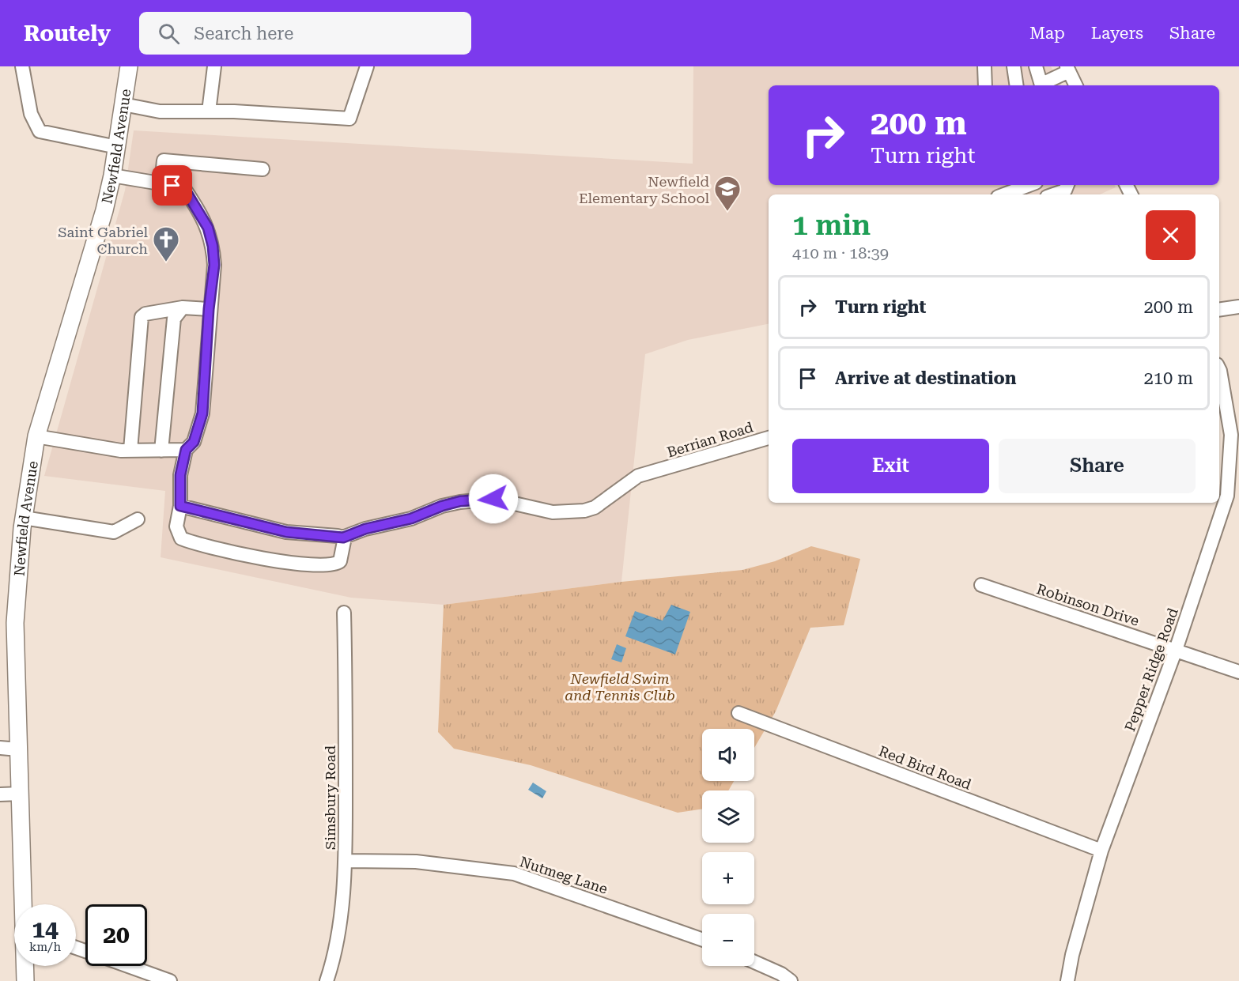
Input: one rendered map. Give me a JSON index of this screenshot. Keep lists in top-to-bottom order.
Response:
{
  "streets": {
    "main road": ["Newfield Avenue"],
    "street": [
      "Berrian Road",
      "Robinson Drive",
      "Pepper Ridge Road",
      "Red Bird Road",
      "Simsbury Road",
      "Nutmeg Lane"
    ]
  },
  "crossings": [
    ["Robinson Drive", "Pepper Ridge Road"],
    ["Pepper Ridge Road", "Red Bird Road"],
    ["Simsbury Road", "Nutmeg Lane"]
  ],
  "parks": ["Newfield Swim and Tennis Club"],
  "places": {
    "school or university": ["Newfield Elementary School"],
    "church": ["Saint Gabriel Church"]
  },
  "page": {
    "header": "Routely",
    "search": "Search here",
    "nav": ["Map", "Layers", "Share"],
    "turn": ["200 m", "Turn right"],
    "heading": ["1 min", "410 m · 18:39"],
    "list": [
      {
        "name": "Turn right",
        "value": "200 m"
      },
      {
        "name": "Arrive at destination",
        "value": "210 m"
      }
    ],
    "buttons": ["Exit", "Share"],
    "map_buttons": ["+", "−"],
    "speed": "14 km/h",
    "limit": "20"
  }
}
